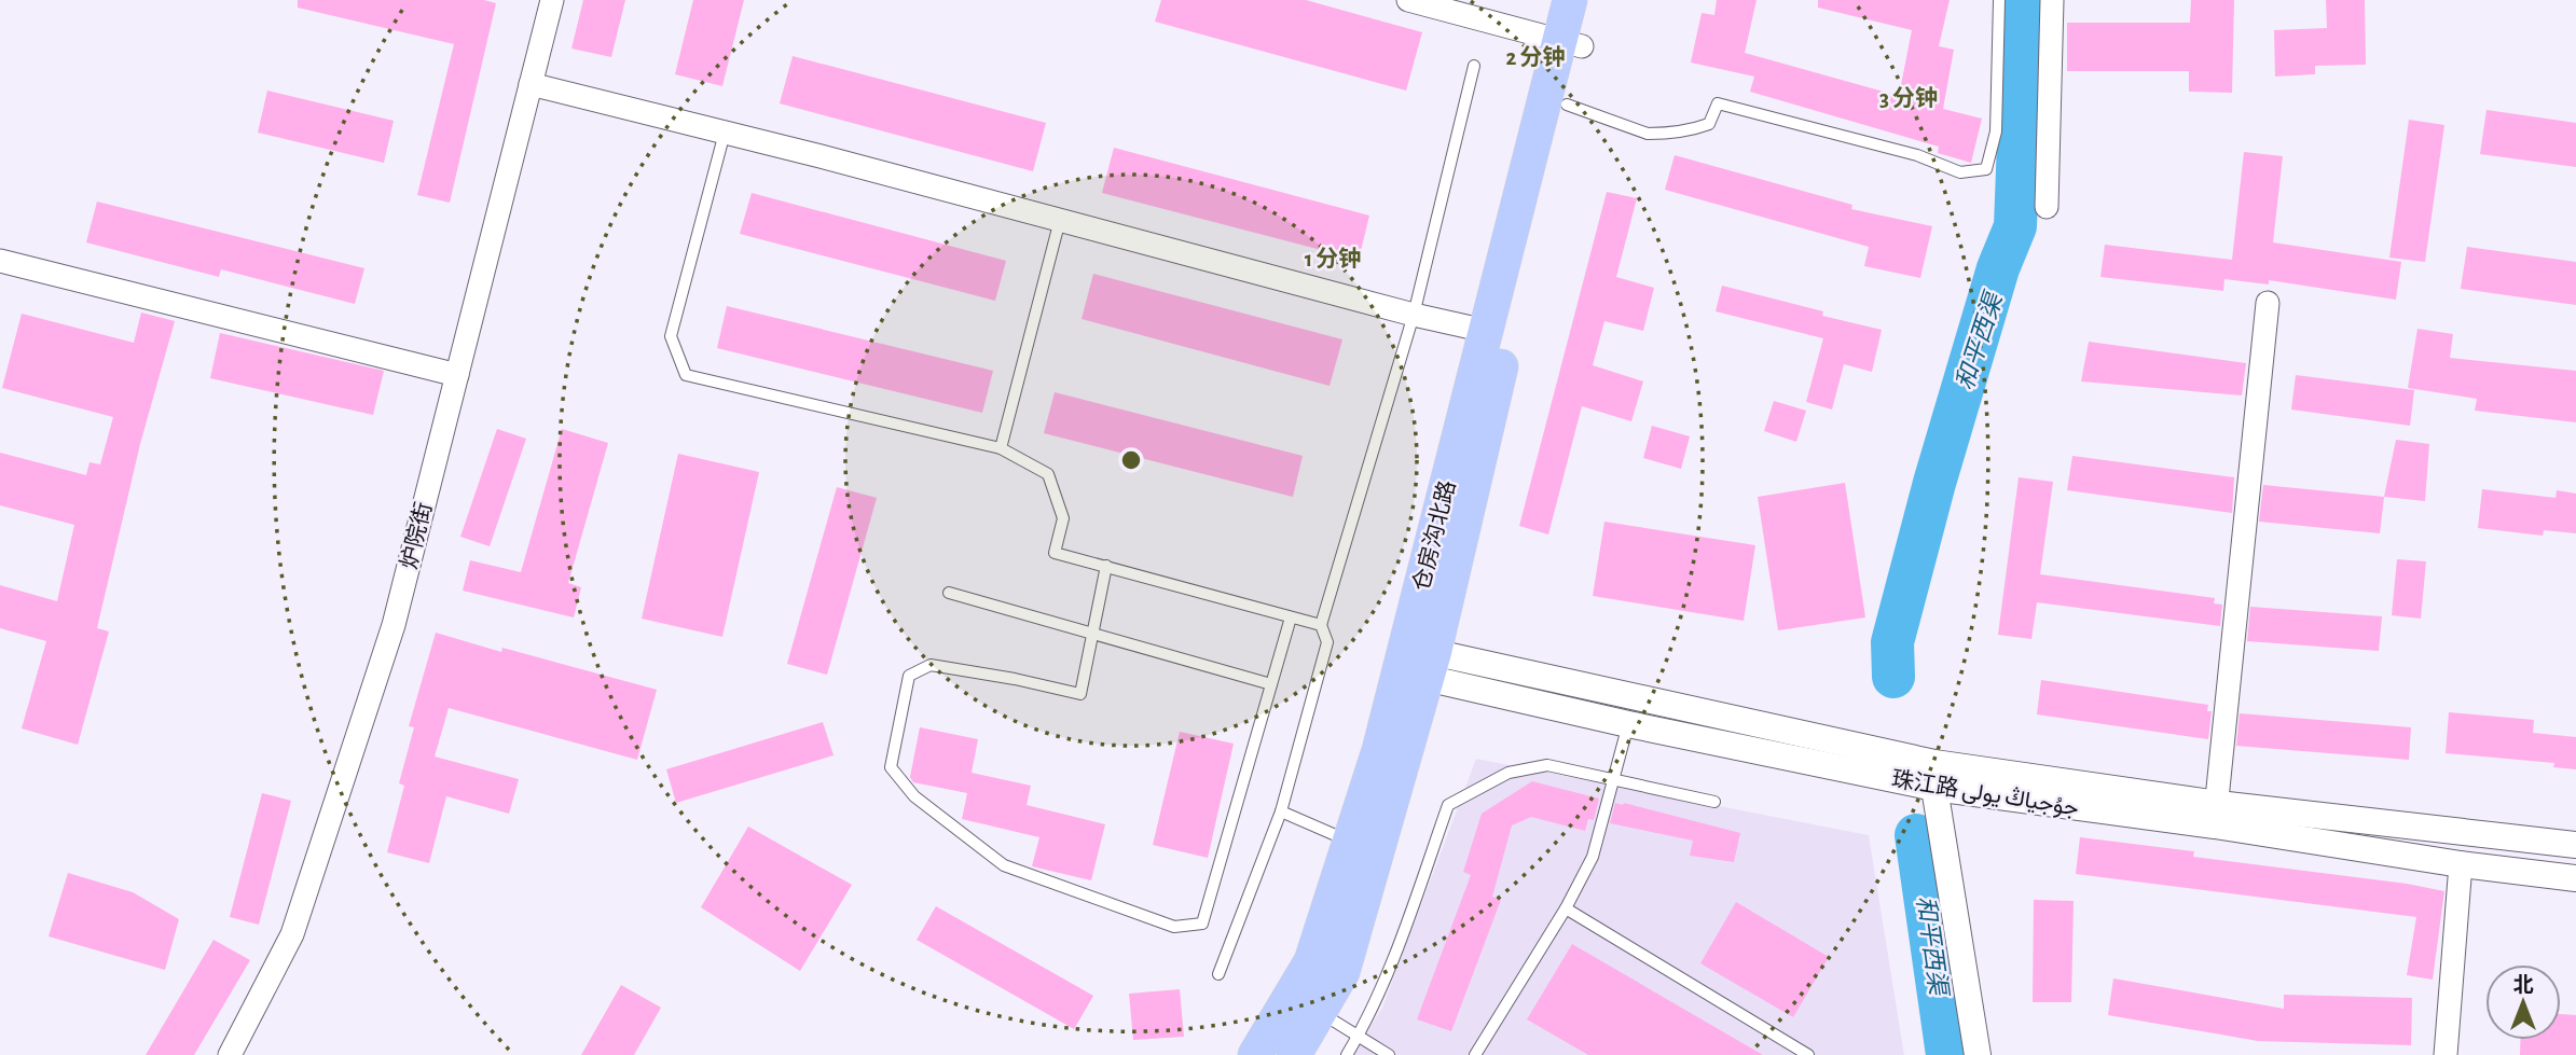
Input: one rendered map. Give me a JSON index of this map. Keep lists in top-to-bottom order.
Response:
{
  "streets": {
    "main road": ["仓房沟北路"],
    "street": ["炉院街", "珠江路 جۇجياڭ يولى"]
  },
  "crossings": [
    ["仓房沟北路", "珠江路 جۇجياڭ يولى"]
  ],
  "water": ["和平西渠"],
  "north": "top",
  "rings": ["2 分钟", "3 分钟", "1 分钟"]
}
